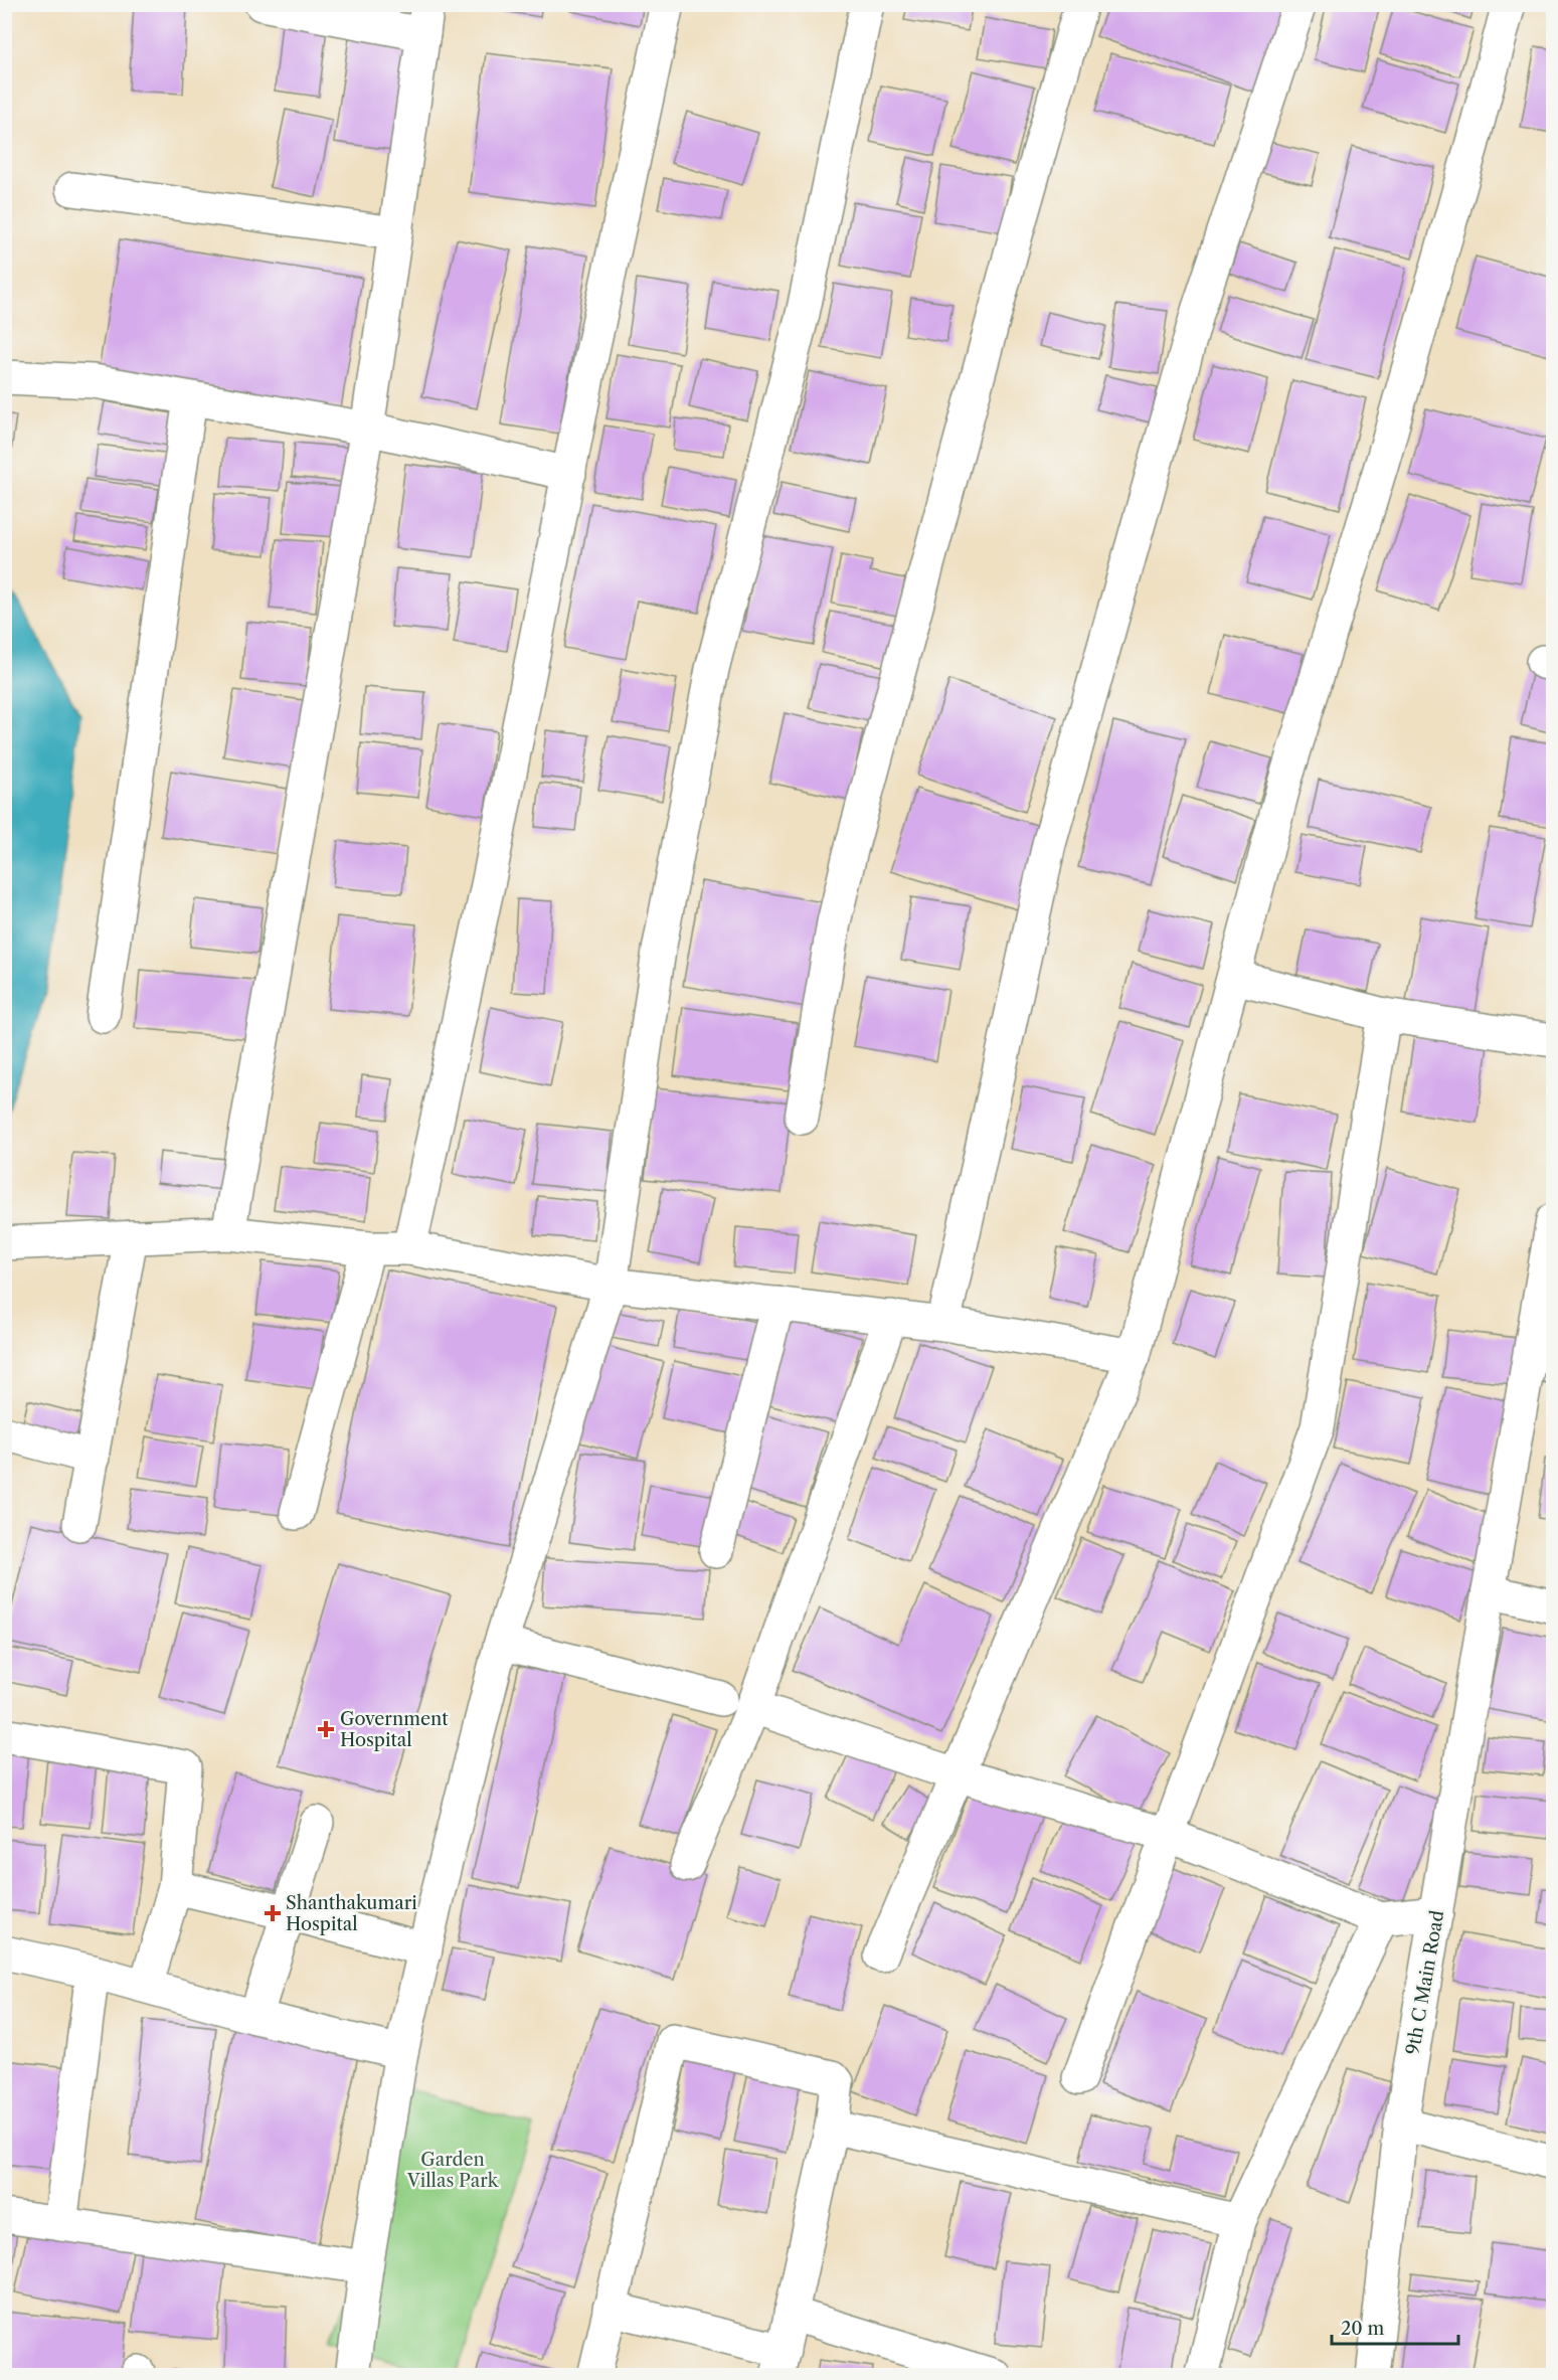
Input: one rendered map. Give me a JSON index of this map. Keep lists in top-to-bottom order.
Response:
{
  "streets": {
    "street": ["9th C Main Road"]
  },
  "parks": ["Garden Villas Park"],
  "places": {
    "health": ["Government Hospital", "Shanthakumari Hospital"]
  },
  "scale_bar": "20 m"
}
